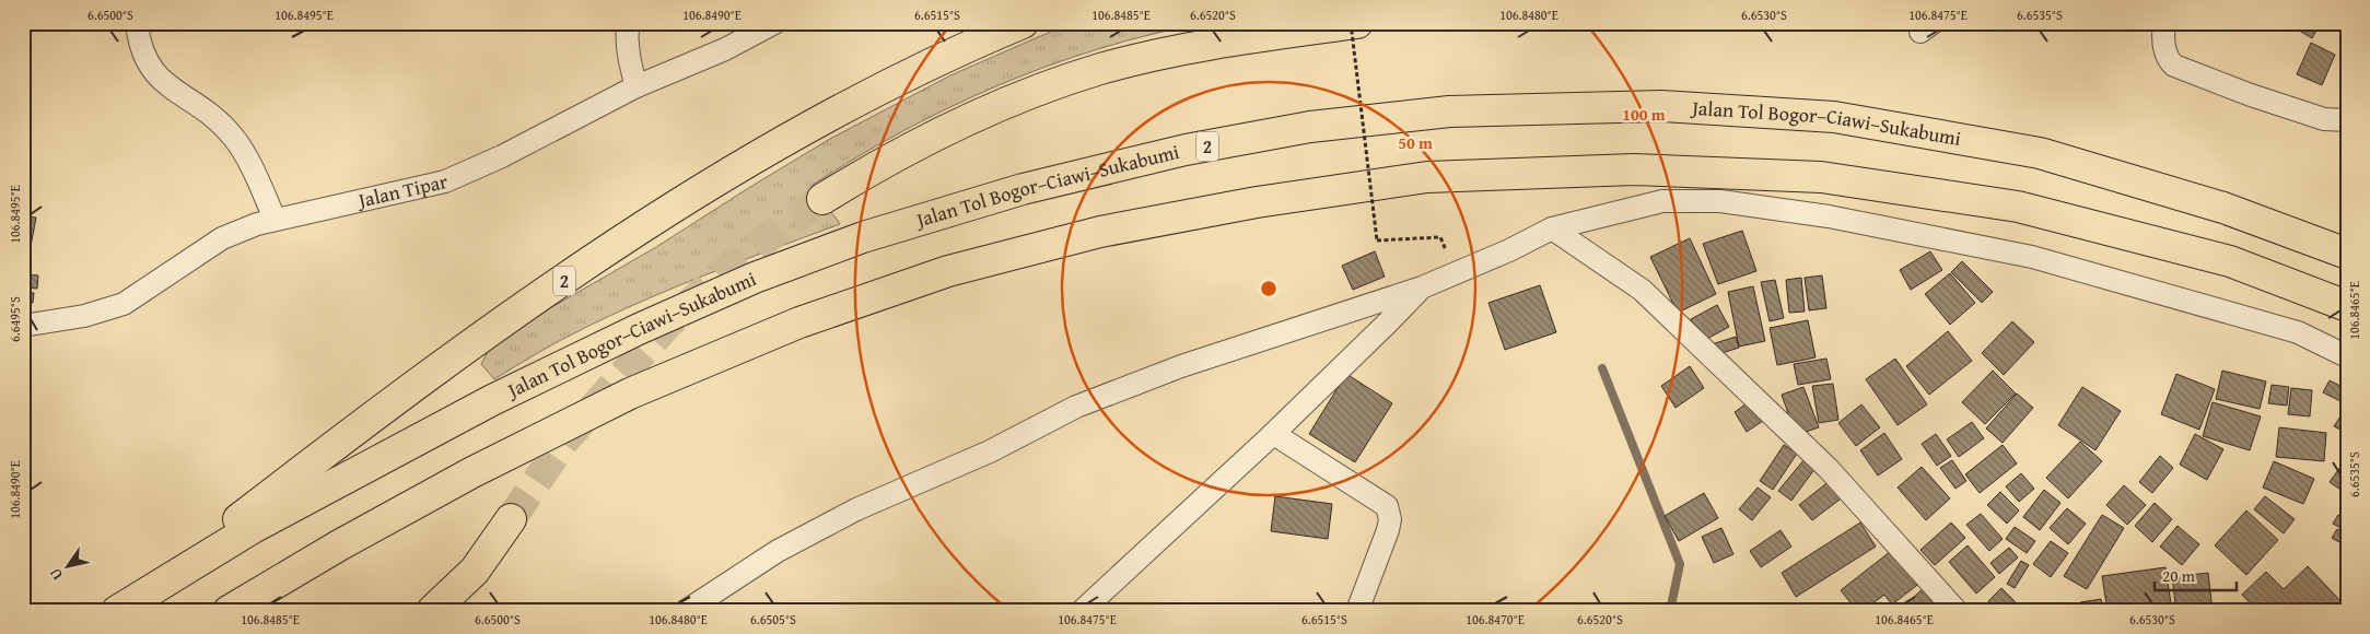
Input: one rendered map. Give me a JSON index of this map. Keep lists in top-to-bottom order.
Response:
{
  "streets": {
    "highway": ["Jalan Tol Bogor–Ciawi–Sukabumi", "2"],
    "street": ["Jalan Tipar"]
  },
  "crossings": [
    ["Jalan Tol Bogor–Ciawi–Sukabumi", "2"]
  ],
  "scale_bar": "20 m",
  "north": "bottom left",
  "coordinates": [
    "6.6500°S",
    "106.8495°E",
    "106.8490°E",
    "6.6515°S",
    "106.8485°E",
    "6.6520°S",
    "106.8480°E",
    "6.6530°S",
    "106.8475°E",
    "6.6535°S",
    "106.8465°E",
    "6.6495°S",
    "6.6505°S",
    "106.8470°E"
  ],
  "rings": ["100 m", "50 m"]
}
